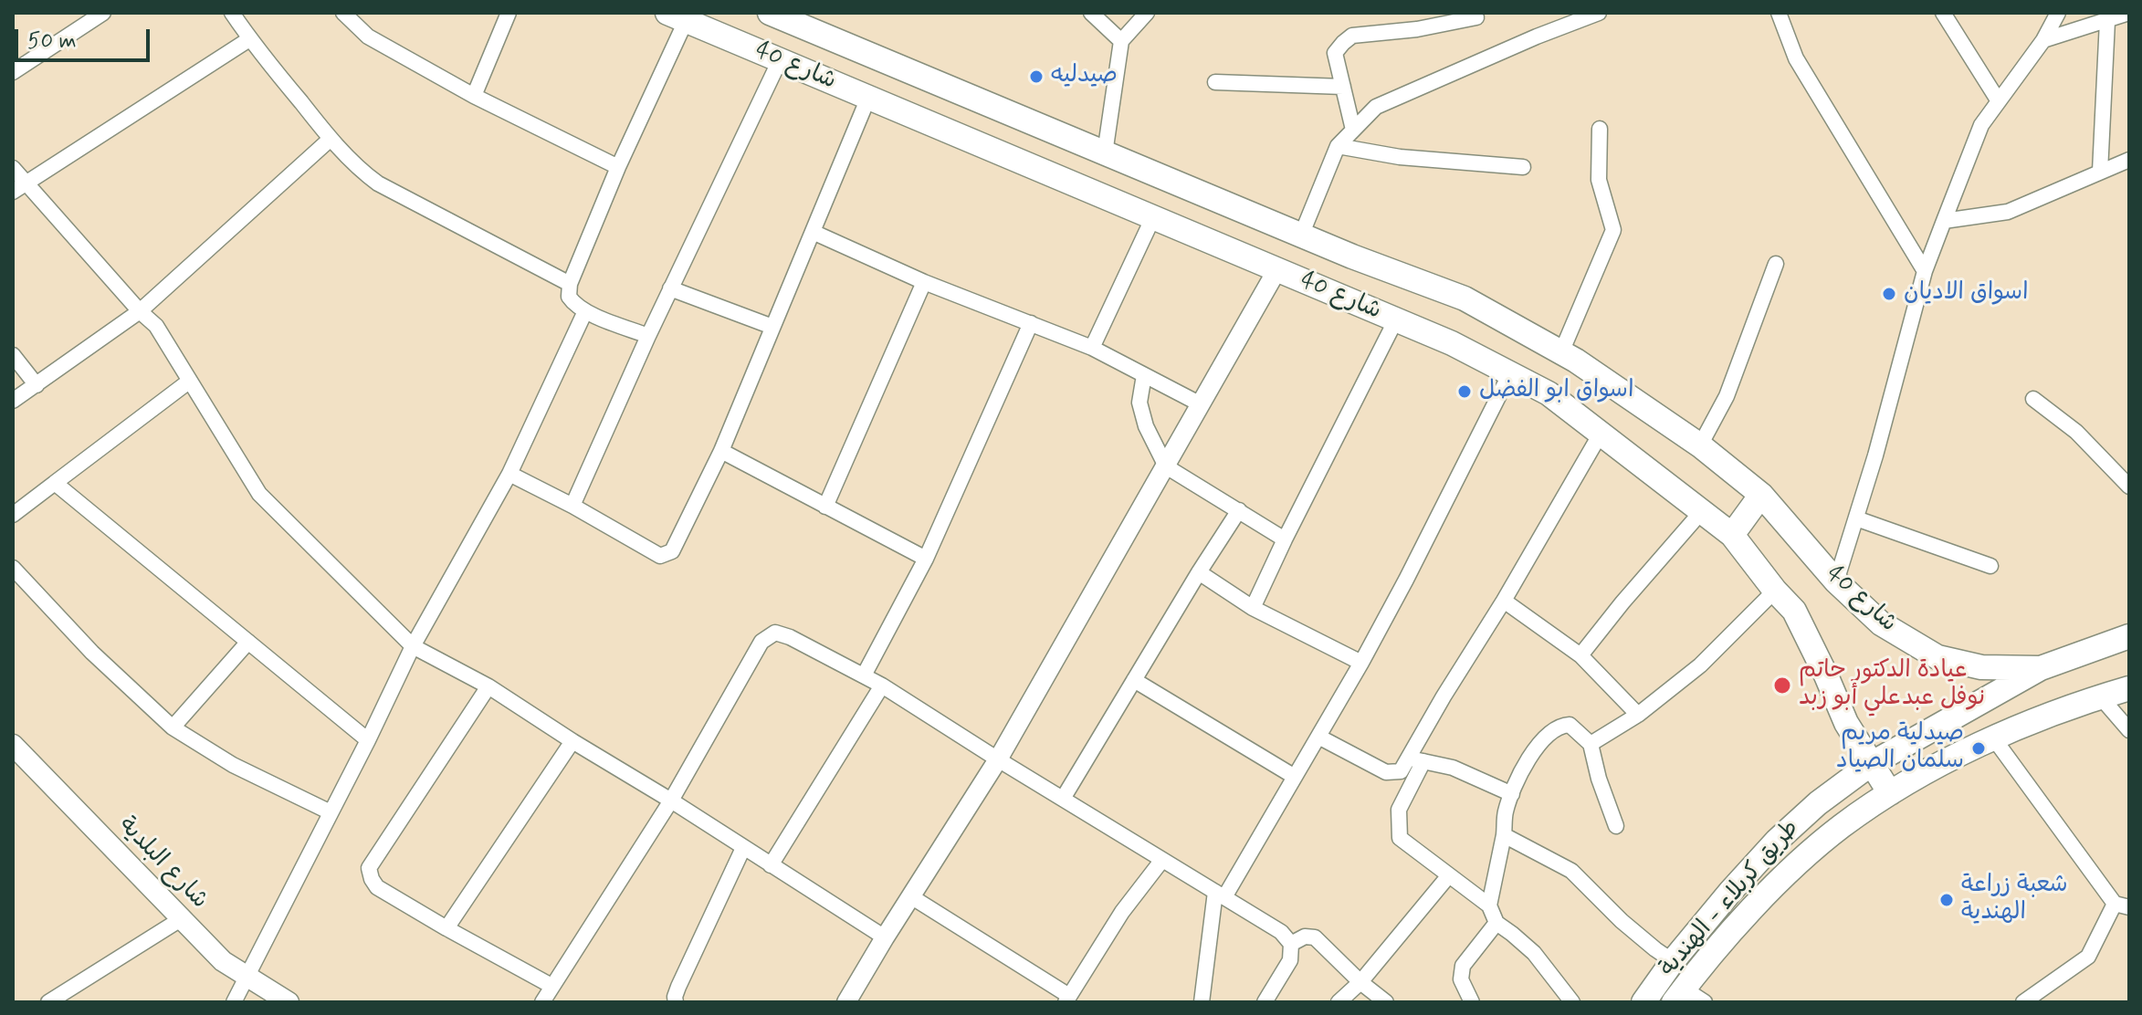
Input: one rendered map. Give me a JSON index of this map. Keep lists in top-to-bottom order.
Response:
{
  "streets": {
    "main road": ["شارع 40", "شارع البلدية", "طريق كربلاء - الهندية"]
  },
  "crossings": [
    ["شارع 40", "طريق كربلاء - الهندية"]
  ],
  "places": [
    "صيدليه",
    "اسواق الاديان",
    "اسواق ابو الفضل",
    "عيادة الدكتور حاتم نوفل عبدعلي أبو زبد",
    "صيدلية مريم سلمان الصياد",
    "شعبة زراعة الهندية"
  ],
  "scale_bar": "50 m"
}
